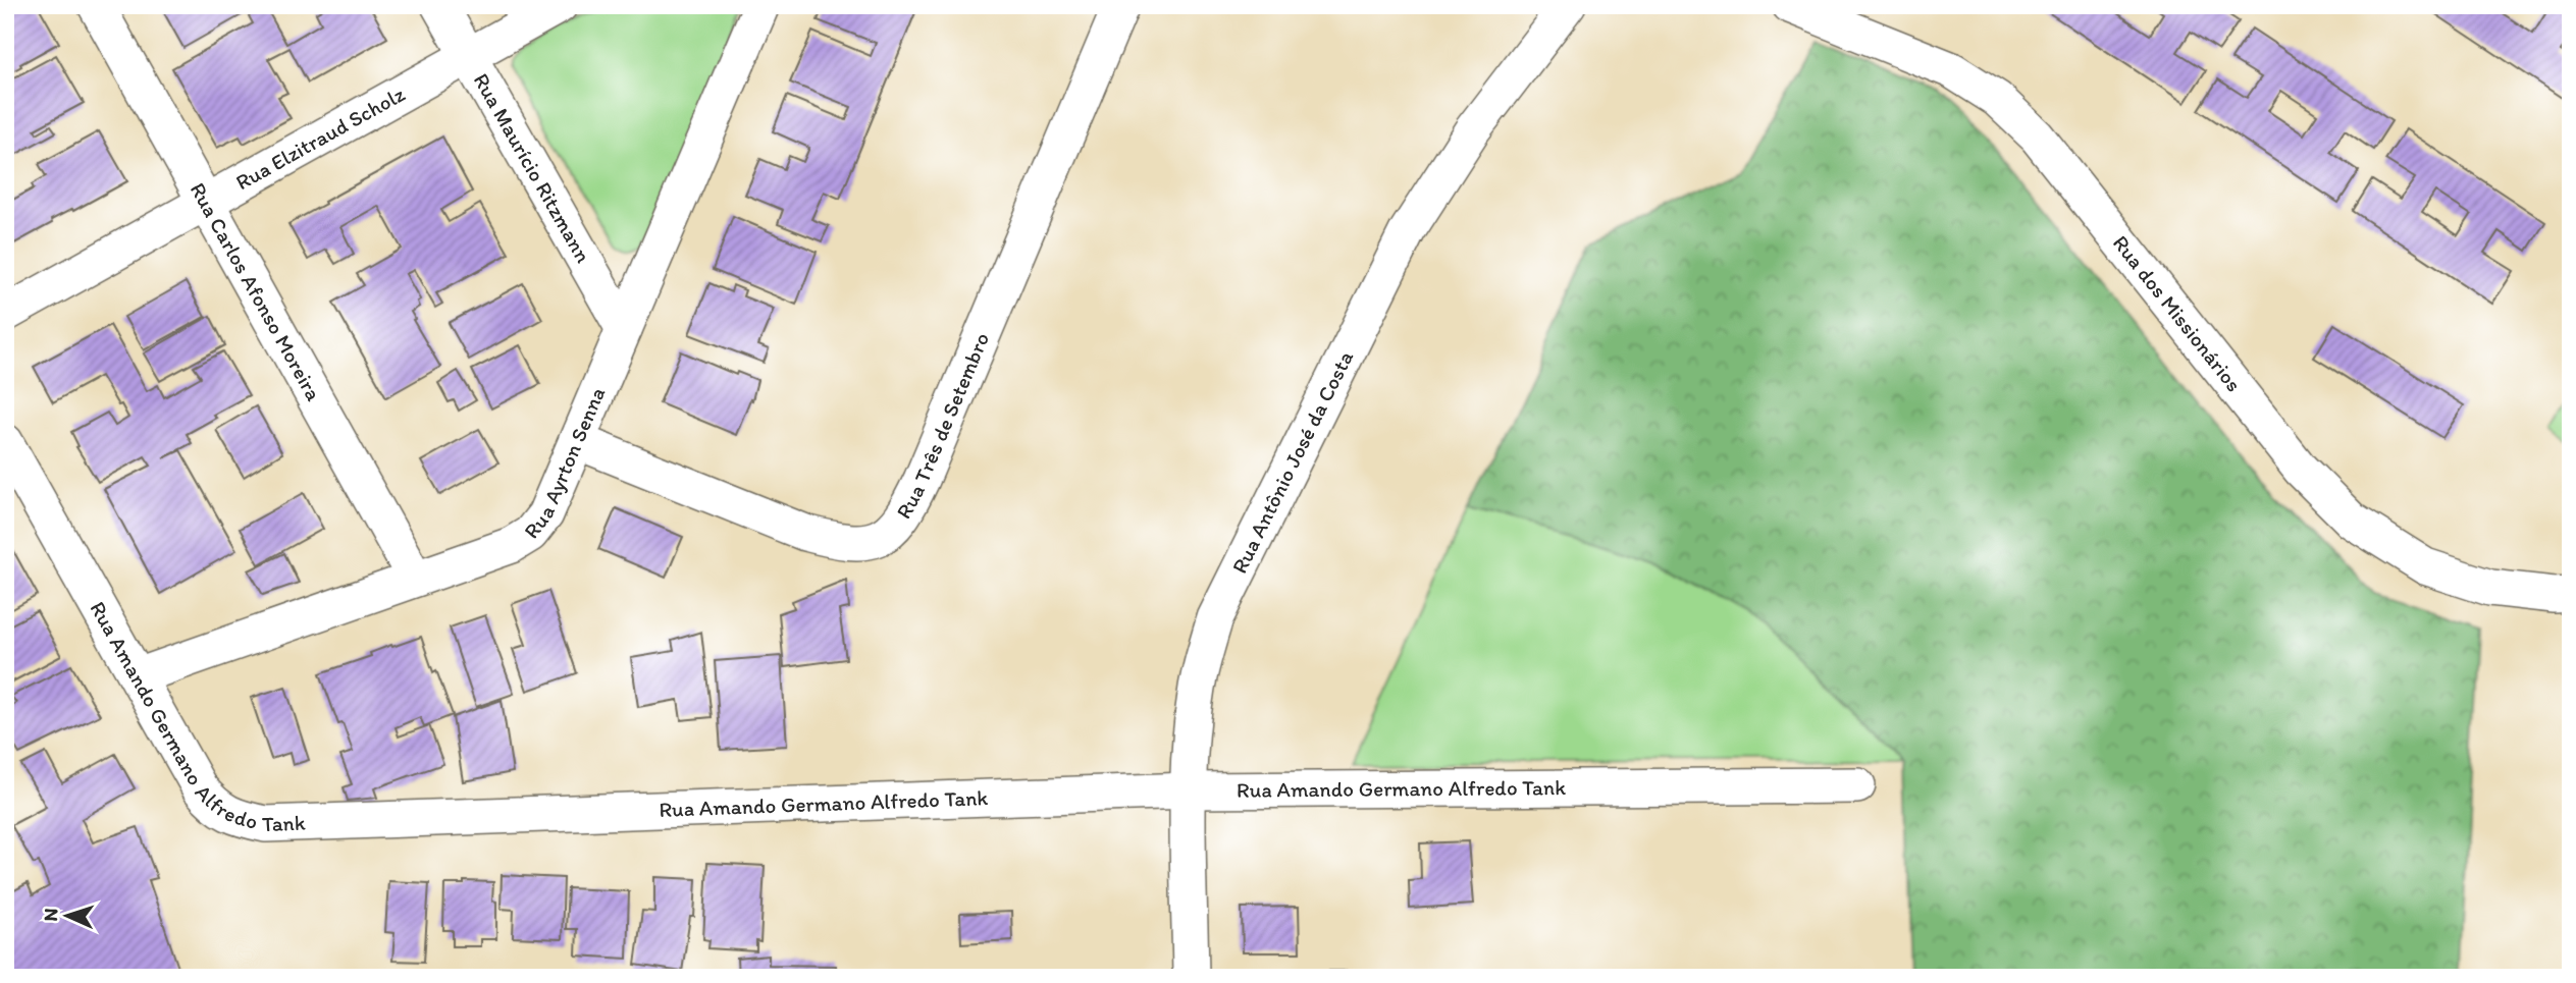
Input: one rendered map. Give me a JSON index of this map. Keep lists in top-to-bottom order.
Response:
{
  "streets": {
    "street": [
      "Rua Elzitraud Scholz",
      "Rua Maurício Ritzmann",
      "Rua Carlos Afonso Moreira",
      "Rua dos Missionários",
      "Rua Três de Setembro",
      "Rua Ayrton Senna",
      "Rua Antônio José da Costa",
      "Rua Amando Germano Alfredo Tank"
    ]
  },
  "crossings": [
    ["Rua Elzitraud Scholz", "Rua Maurício Ritzmann"],
    ["Rua Elzitraud Scholz", "Rua Carlos Afonso Moreira"],
    ["Rua Maurício Ritzmann", "Rua Ayrton Senna"],
    ["Rua Carlos Afonso Moreira", "Rua Ayrton Senna"],
    ["Rua Três de Setembro", "Rua Ayrton Senna"],
    ["Rua Ayrton Senna", "Rua Amando Germano Alfredo Tank"],
    ["Rua Antônio José da Costa", "Rua Amando Germano Alfredo Tank"]
  ],
  "north": "left"
}
